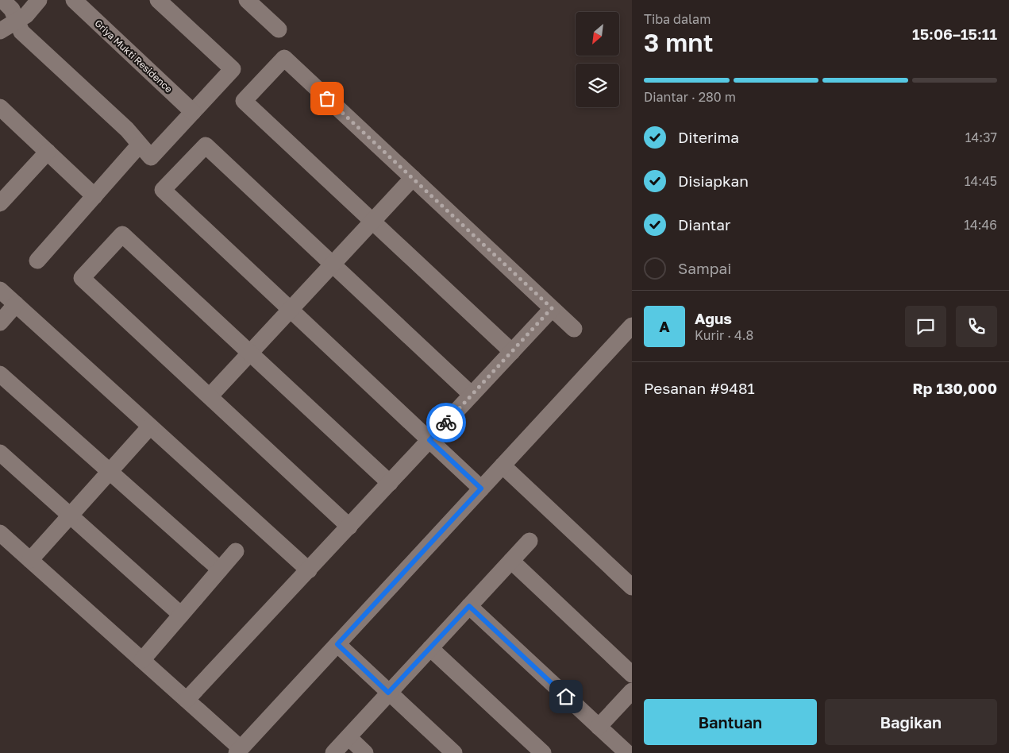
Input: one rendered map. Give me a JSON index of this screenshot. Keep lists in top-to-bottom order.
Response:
{
  "streets": {
    "street": ["Griya Mukti Residence"]
  },
  "north": "bottom left",
  "page": {
    "heading": ["3 mnt", "Tiba dalam", "15:06–15:11"],
    "panel": [
      "Agus",
      "Kurir · 4.8",
      "Pesanan #9481",
      "Rp 130,000"
    ],
    "bar": "Diantar · 280 m",
    "list": [
      ["Diterima", "14:37"],
      ["Disiapkan", "14:45"],
      ["Diantar", "14:46"],
      "Sampai"
    ],
    "round": "A",
    "buttons": ["Bantuan", "Bagikan"]
  }
}
